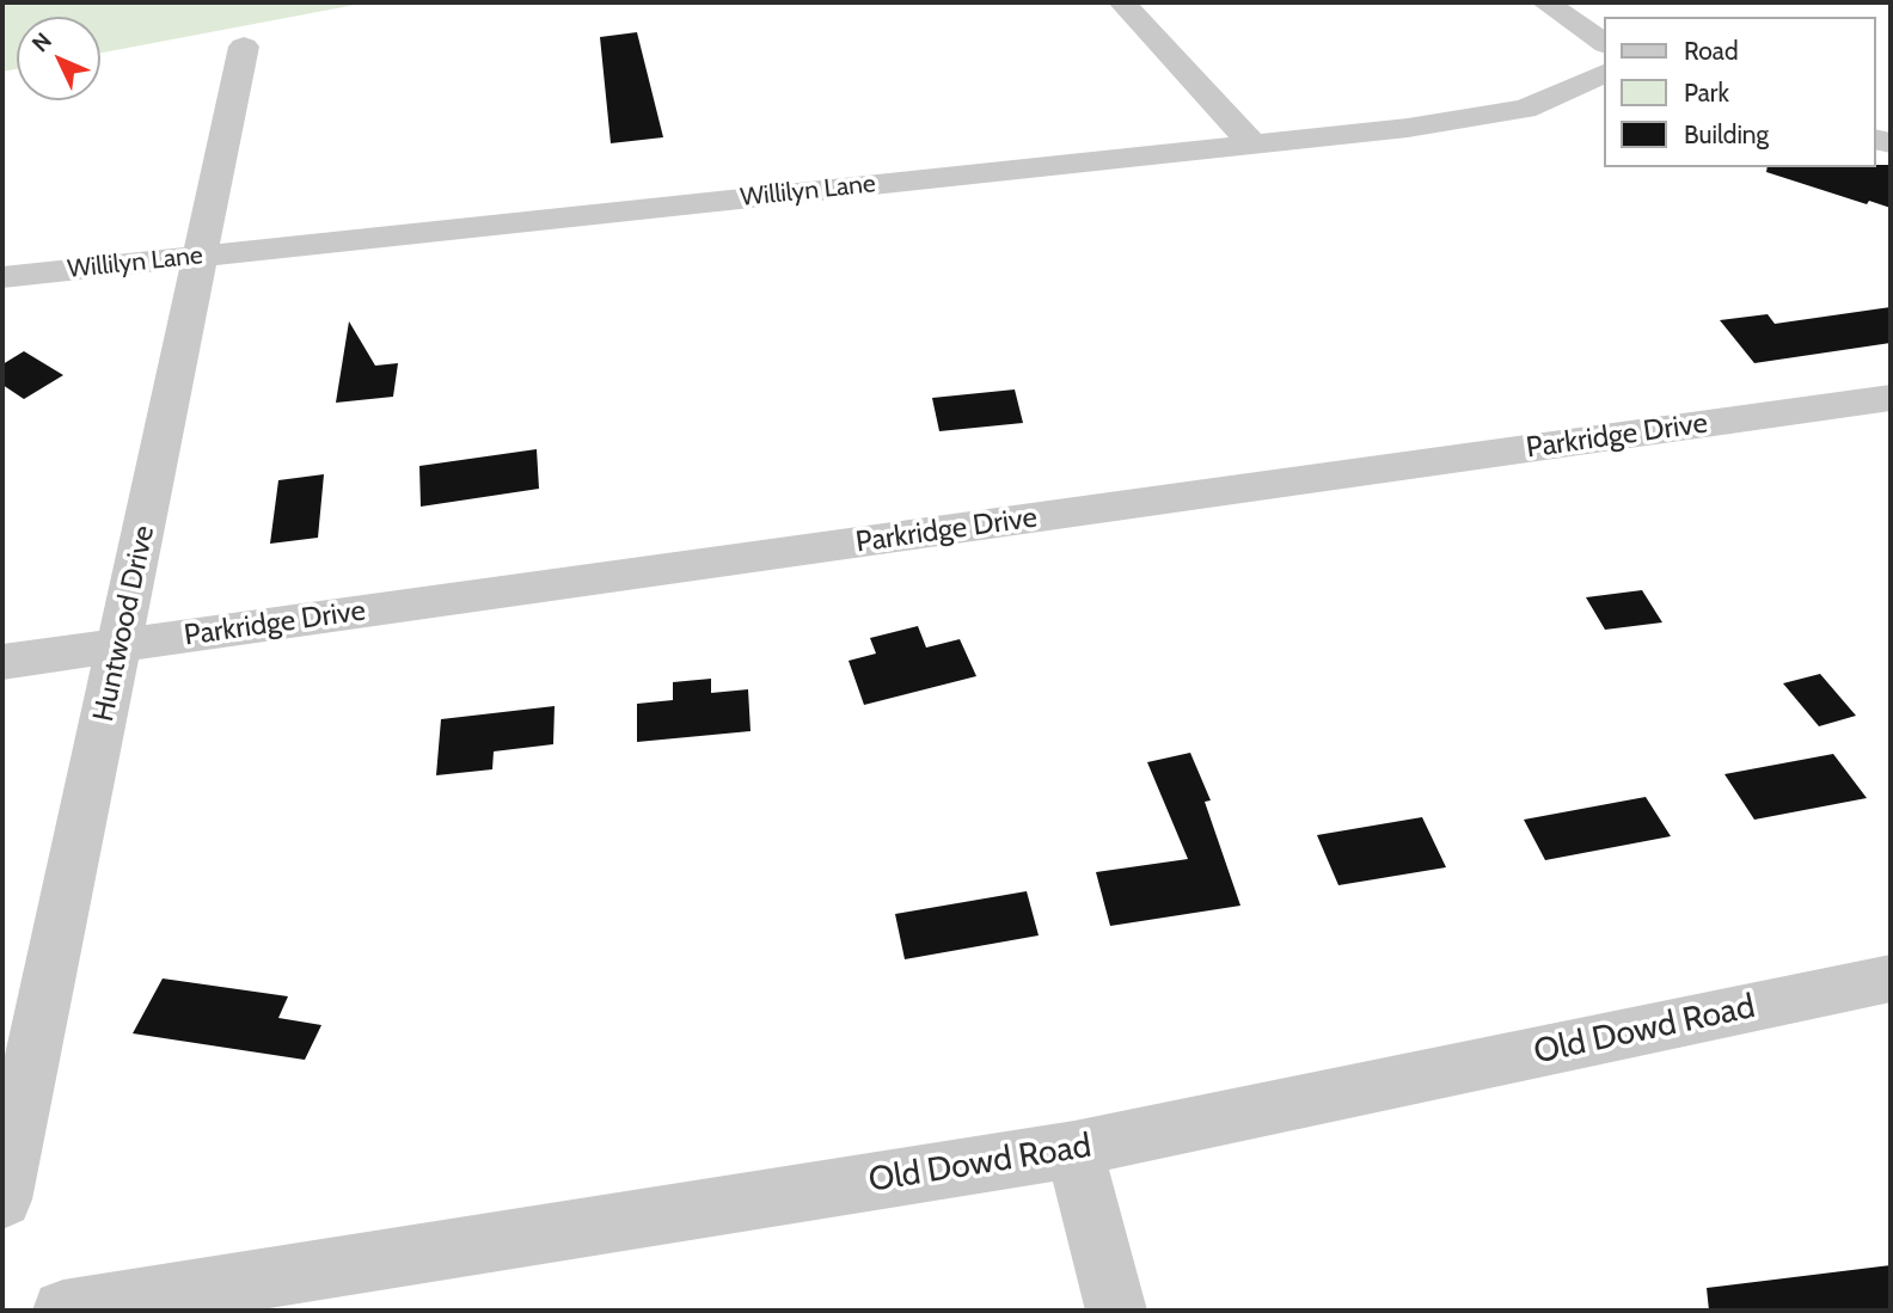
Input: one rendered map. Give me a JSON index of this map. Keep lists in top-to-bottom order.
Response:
{
  "streets": {
    "street": [
      "Willilyn Lane",
      "Parkridge Drive",
      "Huntwood Drive",
      "Old Dowd Road"
    ]
  },
  "crossings": [
    ["Willilyn Lane", "Huntwood Drive"],
    ["Parkridge Drive", "Huntwood Drive"]
  ],
  "legend": ["Road", "Park", "Building"],
  "north": "top left"
}
